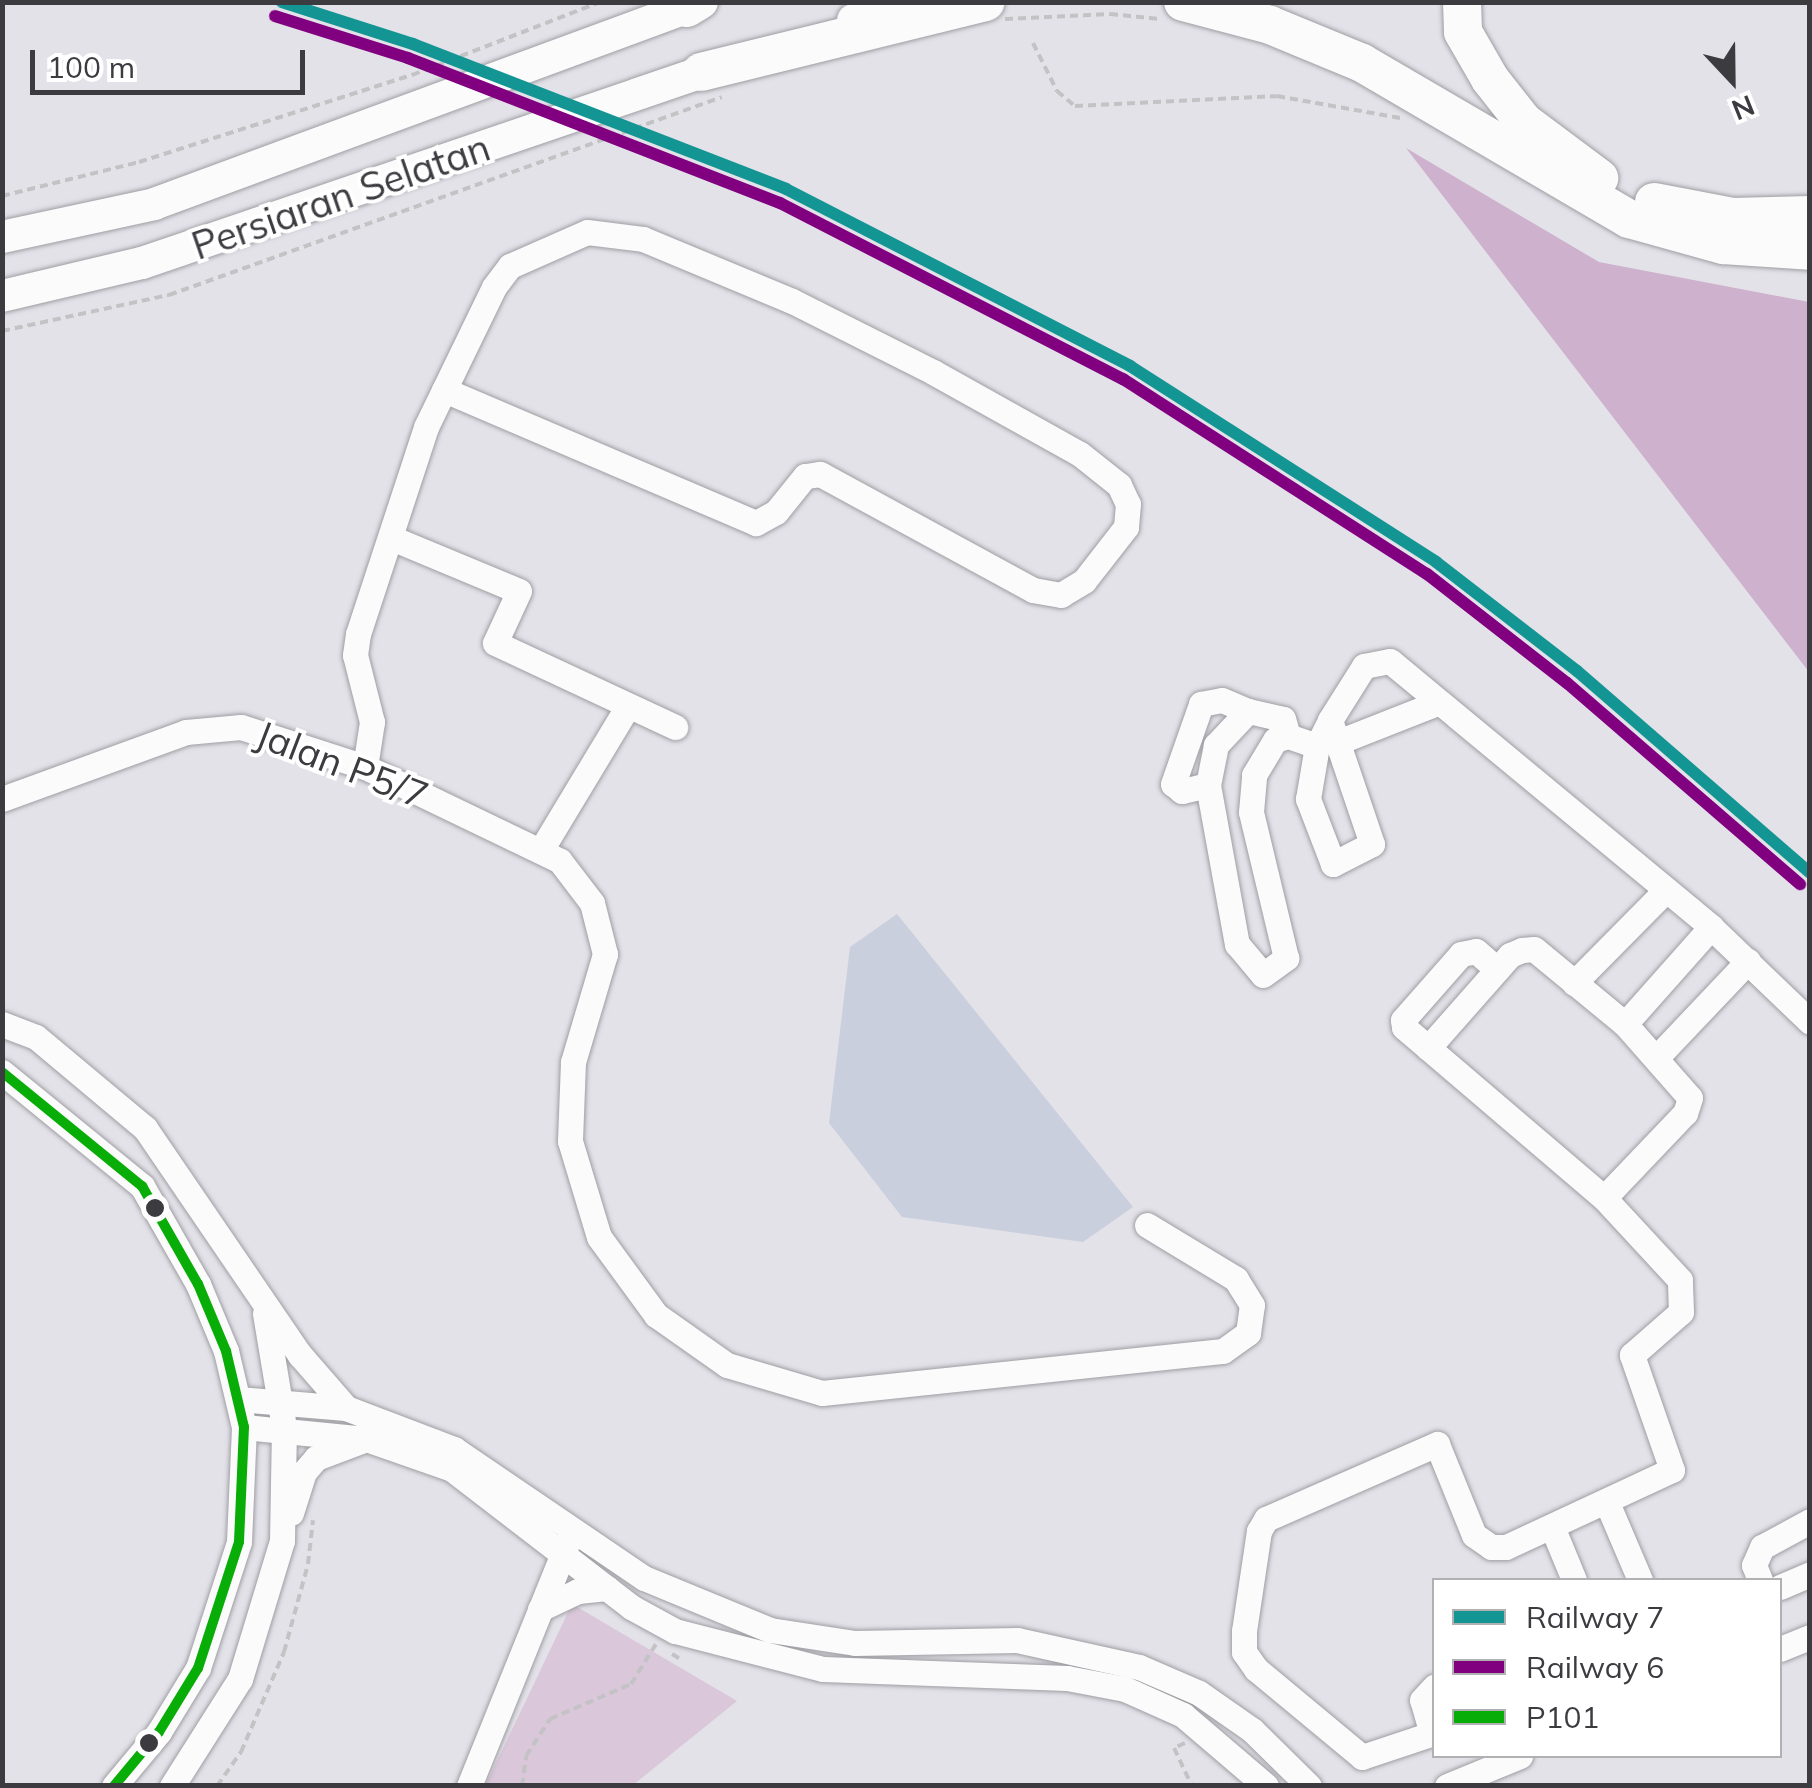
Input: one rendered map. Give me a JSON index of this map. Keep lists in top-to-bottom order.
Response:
{
  "streets": {
    "main road": ["Persiaran Selatan"],
    "street": ["Jalan P5/7"]
  },
  "lines": ["rail line 7", "rail line 6", "transit line P101"],
  "legend": ["Railway 7", "Railway 6", "P101"],
  "scale_bar": "100 m",
  "north": "bottom"
}
